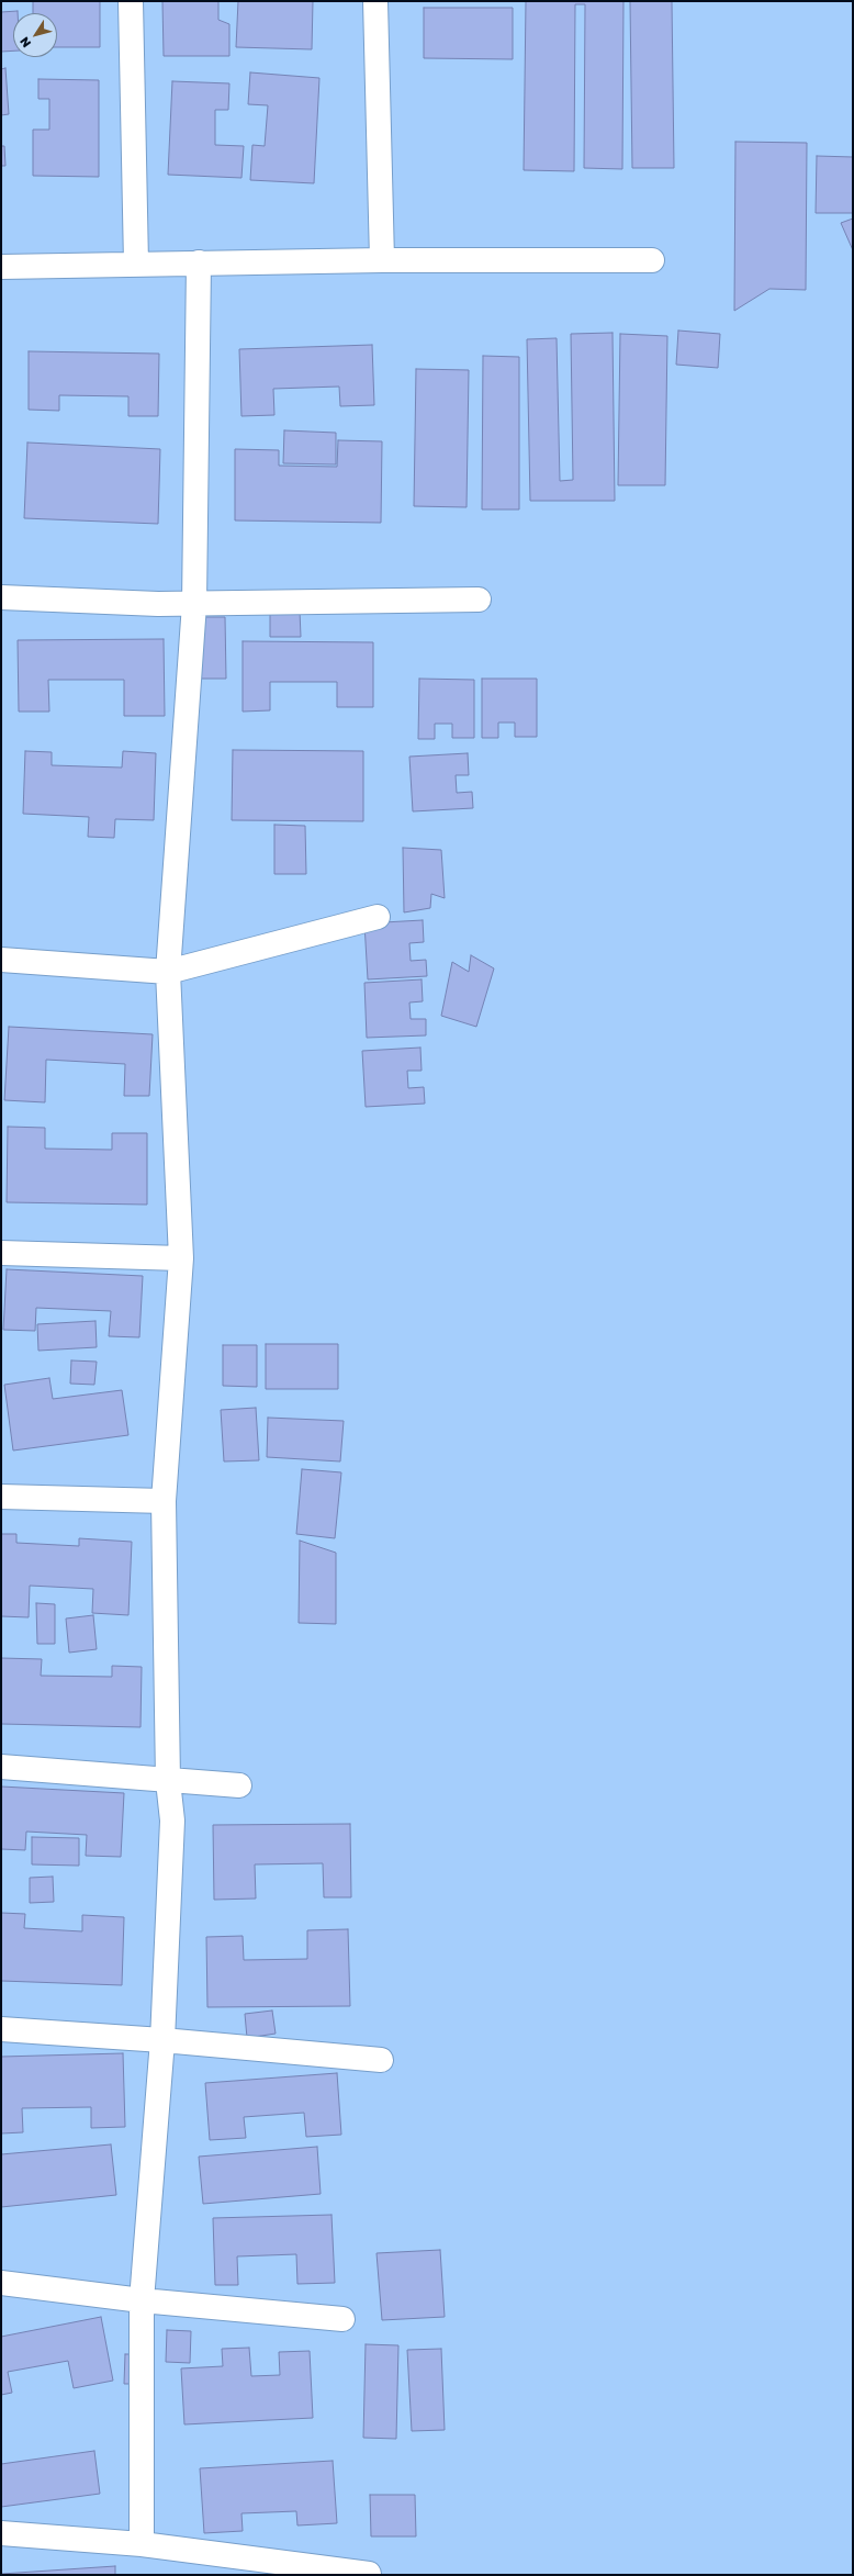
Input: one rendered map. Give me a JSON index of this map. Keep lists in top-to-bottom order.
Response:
{
  "north": "bottom left"
}
